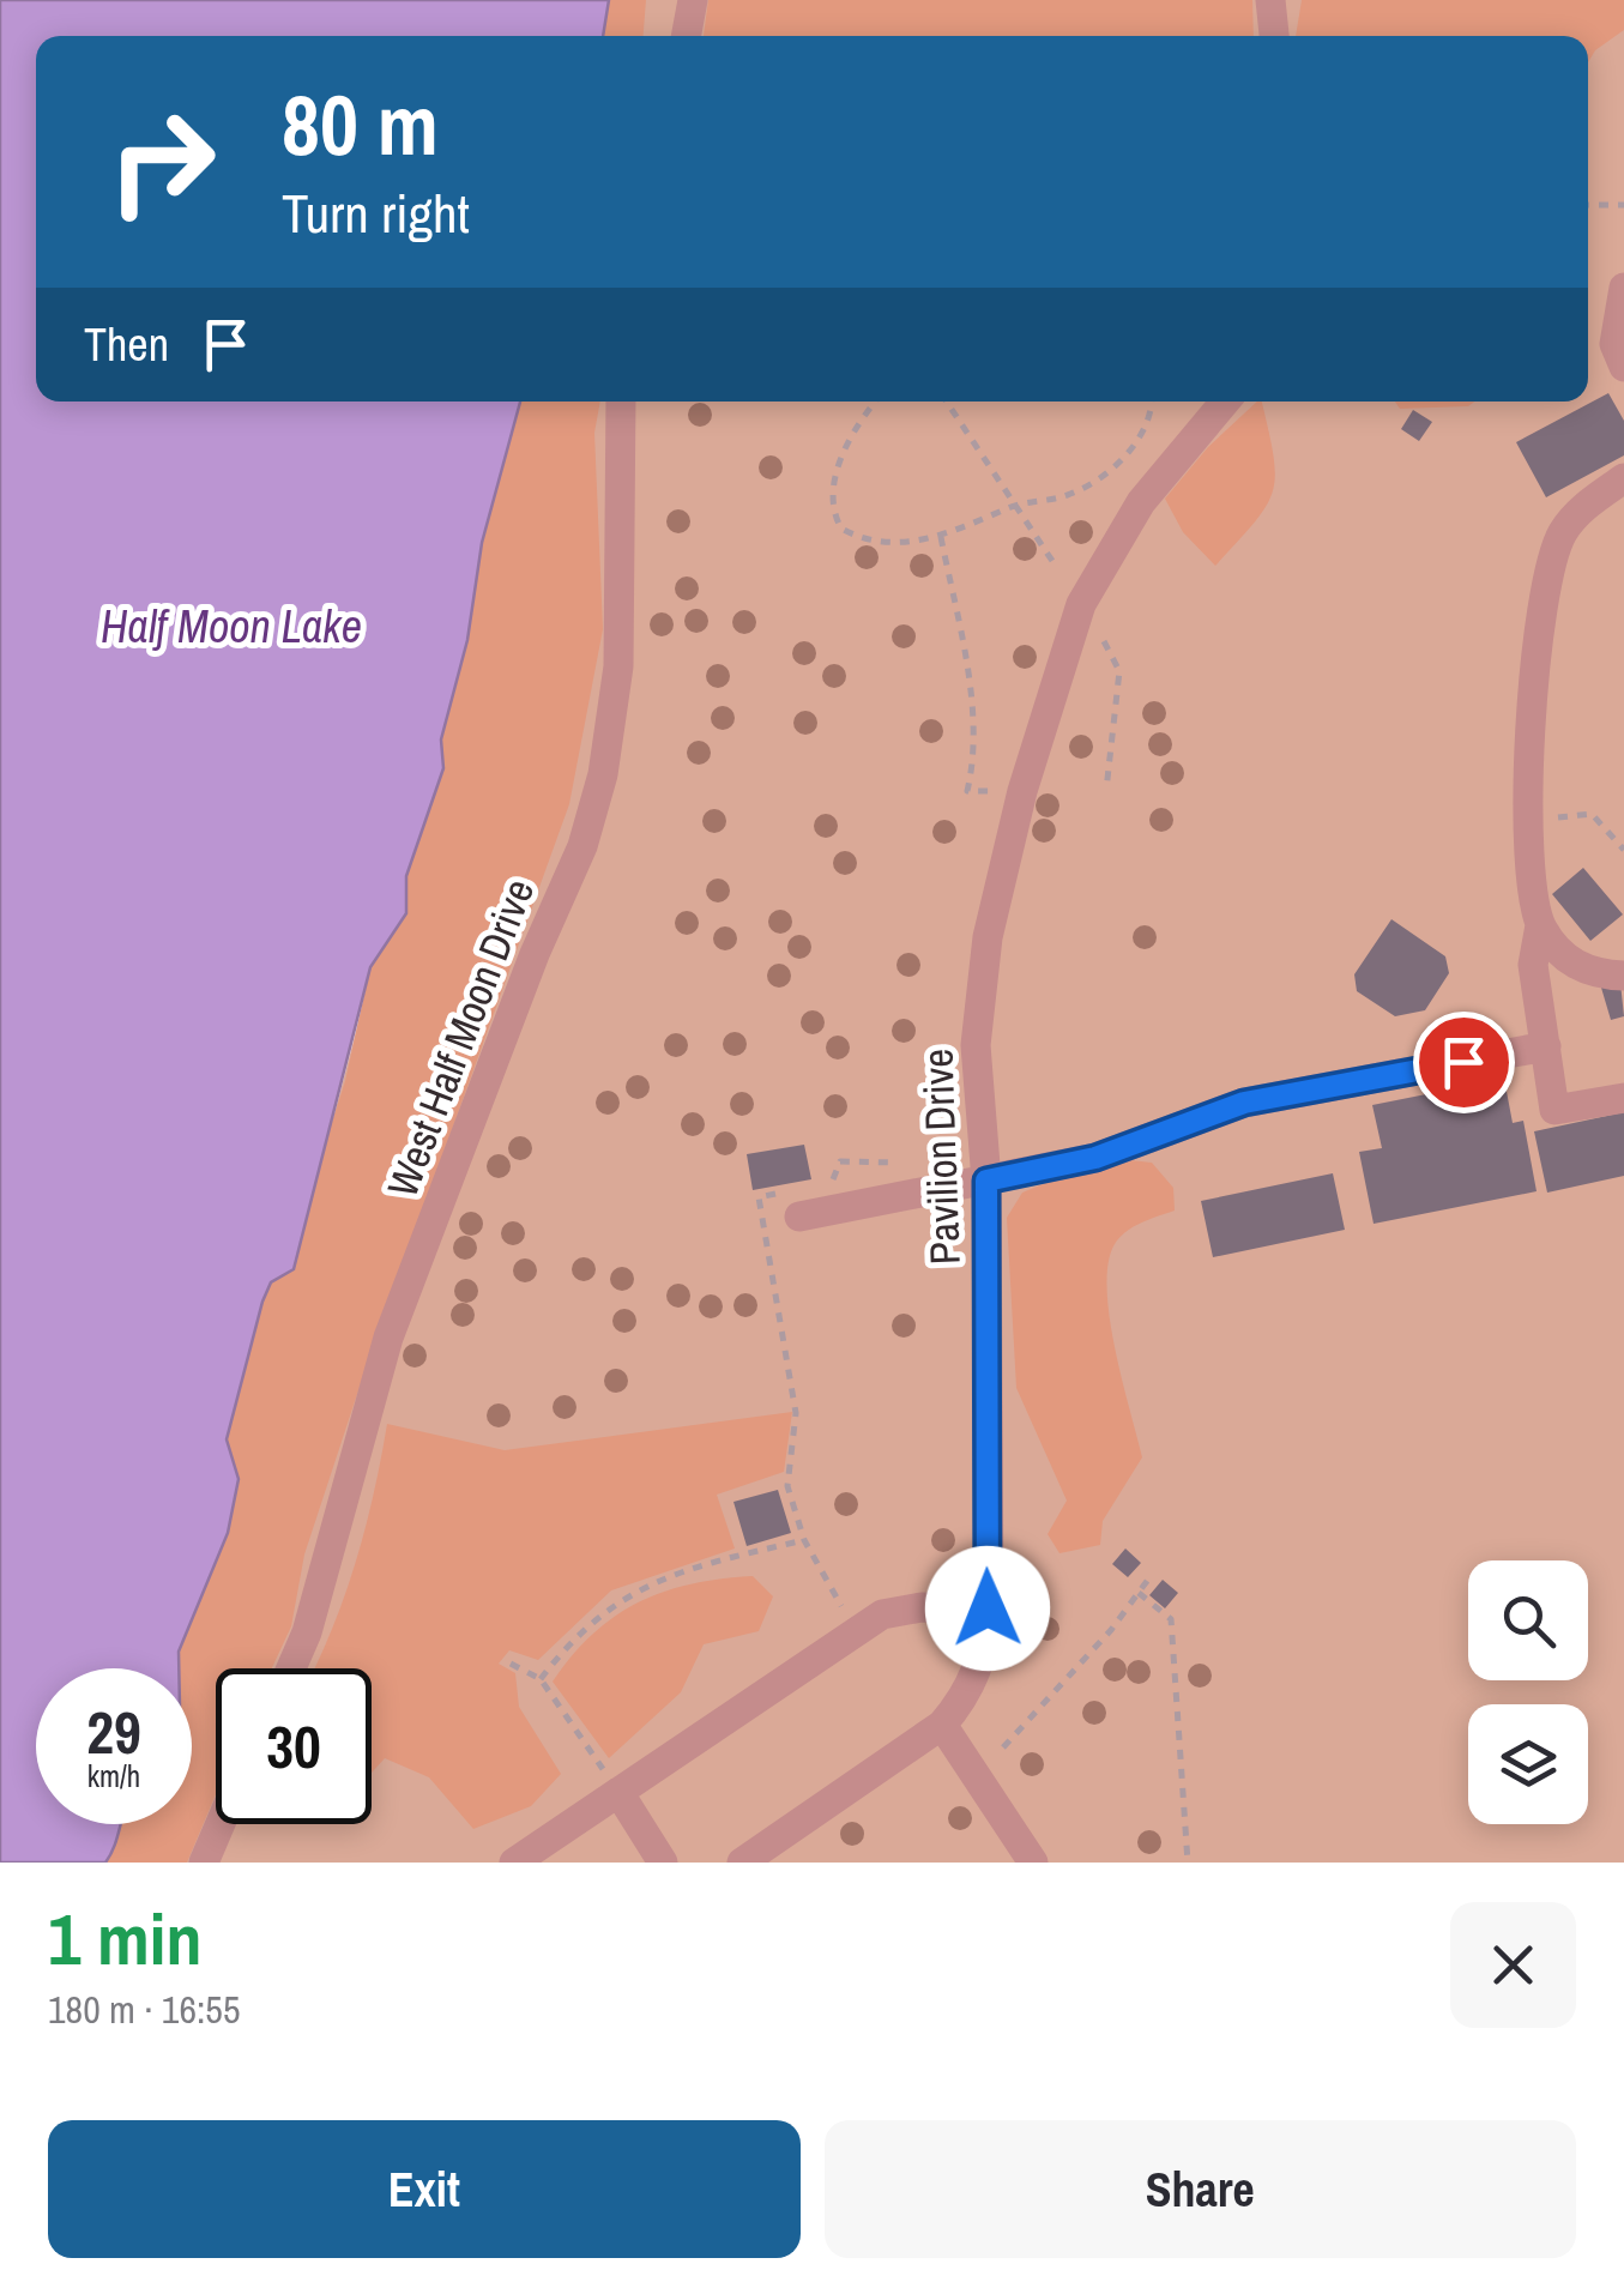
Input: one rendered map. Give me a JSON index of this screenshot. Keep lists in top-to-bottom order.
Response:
{
  "streets": {
    "street": ["West Half Moon Drive", "Pavilion Drive"]
  },
  "water": ["Half Moon Lake"],
  "page": {
    "turn": ["80 m", "Turn right"],
    "then": "Then",
    "speed": "29 km/h",
    "limit": "30",
    "heading": ["1 min", "180 m · 16:55"],
    "buttons": ["Exit", "Share"]
  }
}
